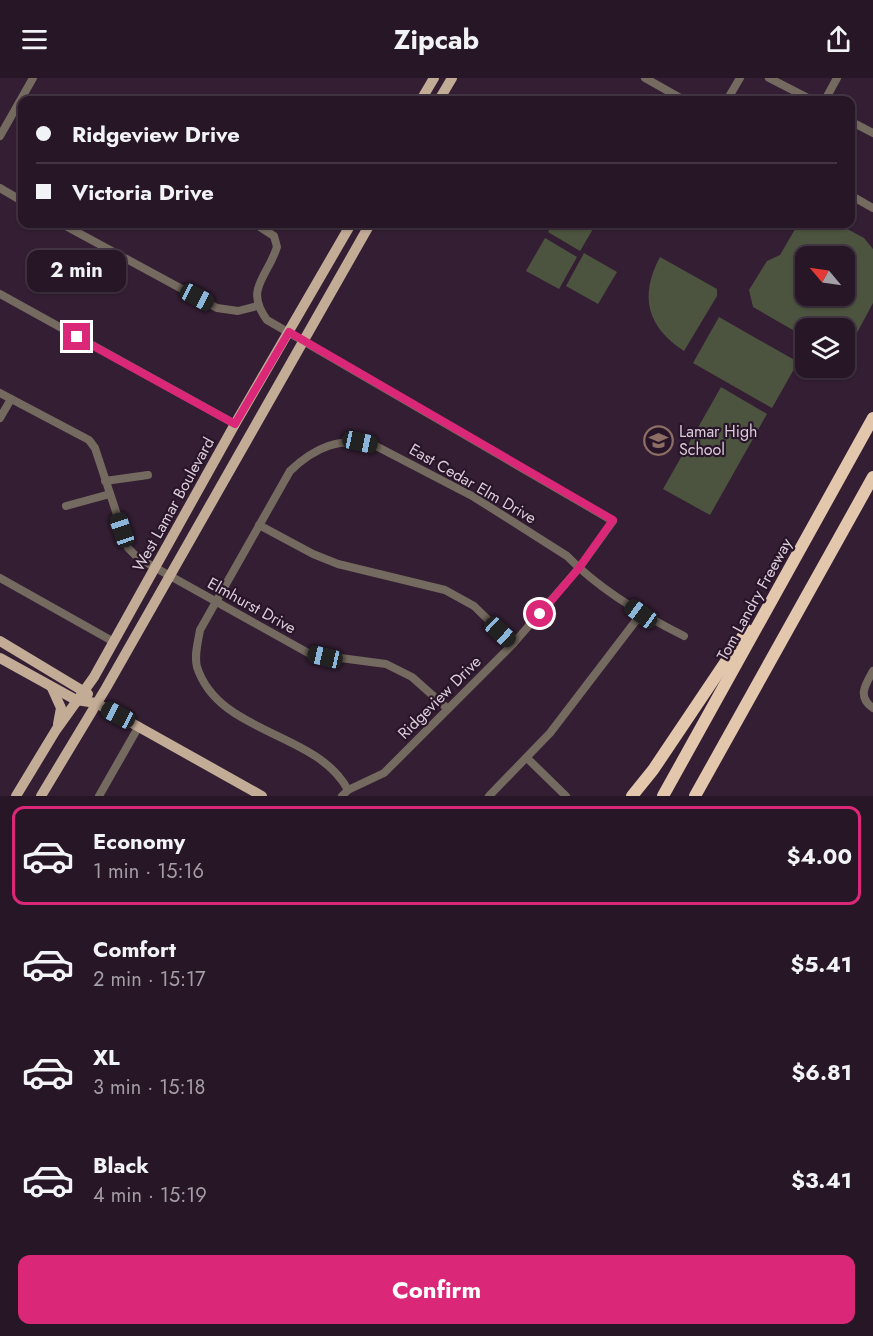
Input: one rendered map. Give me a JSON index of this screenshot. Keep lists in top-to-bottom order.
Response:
{
  "streets": {
    "highway": ["Tom Landry Freeway"],
    "main road": ["West Lamar Boulevard"],
    "street": ["East Cedar Elm Drive", "Elmhurst Drive", "Ridgeview Drive"]
  },
  "crossings": [
    ["East Cedar Elm Drive", "Elmhurst Drive"],
    ["East Cedar Elm Drive", "Ridgeview Drive"],
    ["West Lamar Boulevard", "Elmhurst Drive"],
    ["West Lamar Boulevard", "Ridgeview Drive"],
    ["Elmhurst Drive", "Ridgeview Drive"]
  ],
  "places": {
    "school or university": ["Lamar High School"]
  },
  "north": "top left",
  "page": {
    "header": "Zipcab",
    "banner": ["Ridgeview Drive", "Victoria Drive"],
    "bubble": "2 min",
    "list": [
      {
        "name": "Economy",
        "note": "1 min · 15:16",
        "value": "$4.00"
      },
      {
        "name": "Comfort",
        "note": "2 min · 15:17",
        "value": "$5.41"
      },
      {
        "name": "XL",
        "note": "3 min · 15:18",
        "value": "$6.81"
      },
      {
        "name": "Black",
        "note": "4 min · 15:19",
        "value": "$3.41"
      }
    ],
    "buttons": "Confirm"
  }
}
